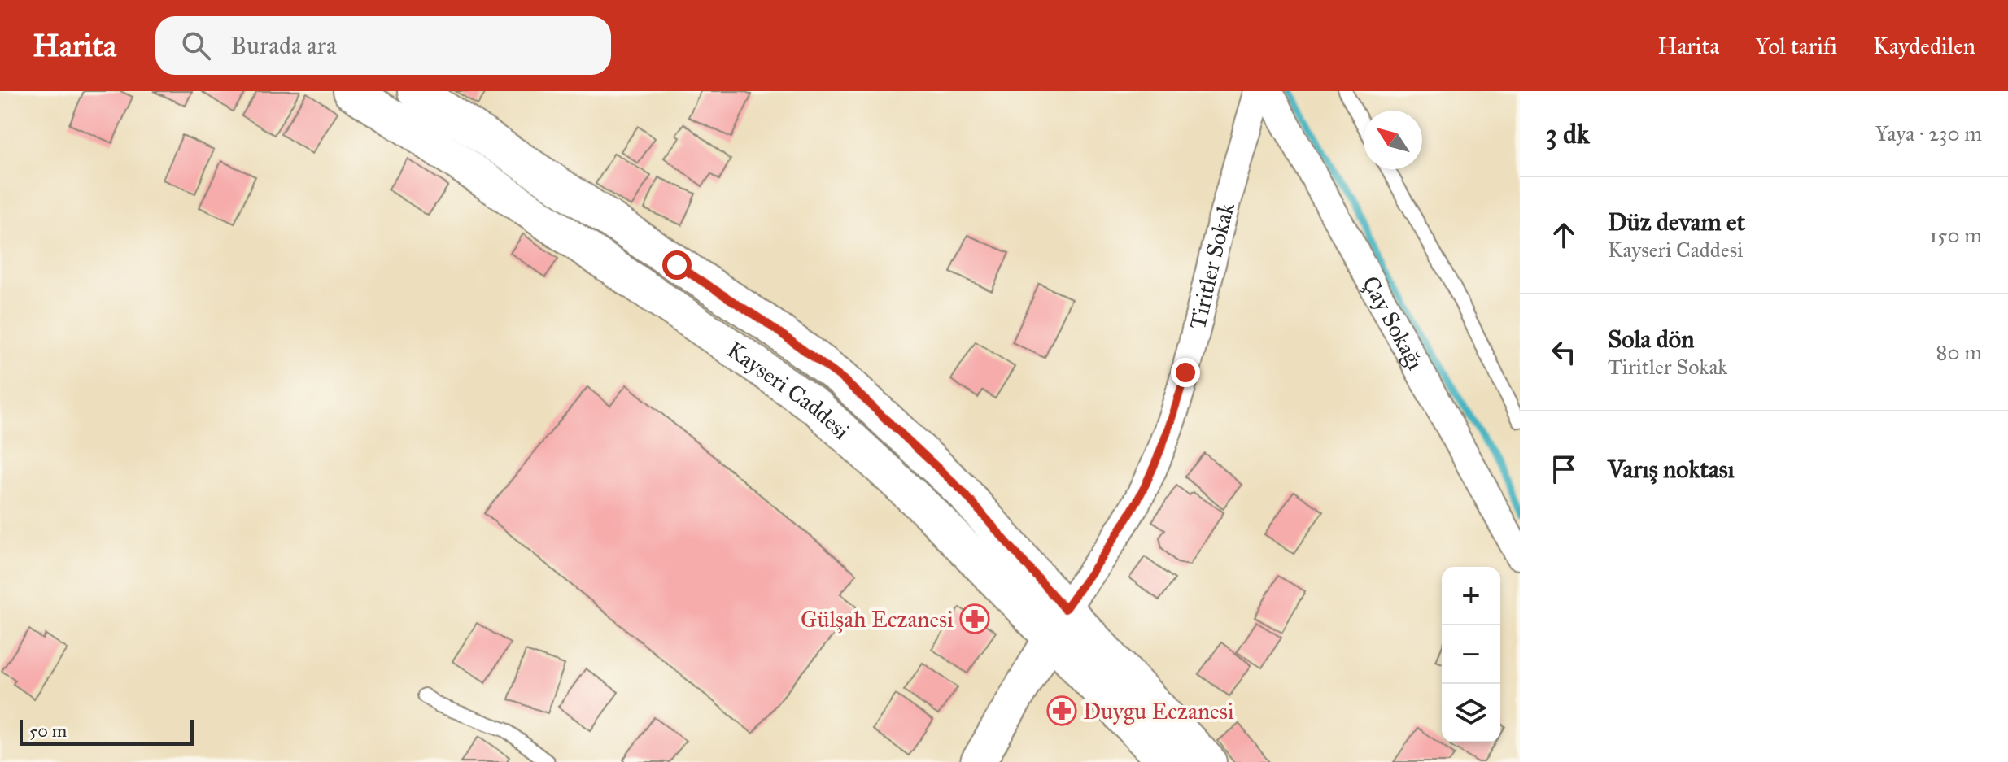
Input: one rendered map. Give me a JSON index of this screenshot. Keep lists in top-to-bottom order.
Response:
{
  "streets": {
    "main road": ["Kayseri Caddesi"],
    "street": ["Tiritler Sokak", "Çay Sokağı"]
  },
  "crossings": [
    ["Tiritler Sokak", "Kayseri Caddesi"]
  ],
  "places": {
    "pharmacy": ["Gülşah Eczanesi", "Duygu Eczanesi"]
  },
  "scale_bar": "50 m",
  "north": "top left",
  "page": {
    "header": "Harita",
    "search": "Burada ara",
    "nav": ["Harita", "Yol tarifi", "Kaydedilen"],
    "heading": ["3 dk", "Yaya · 230 m"],
    "list": [
      ["Düz devam et", "Kayseri Caddesi", "150 m"],
      ["Sola dön", "Tiritler Sokak", "80 m"],
      "Varış noktası"
    ],
    "map_buttons": ["+", "−"],
    "scale": "50 m"
  }
}
